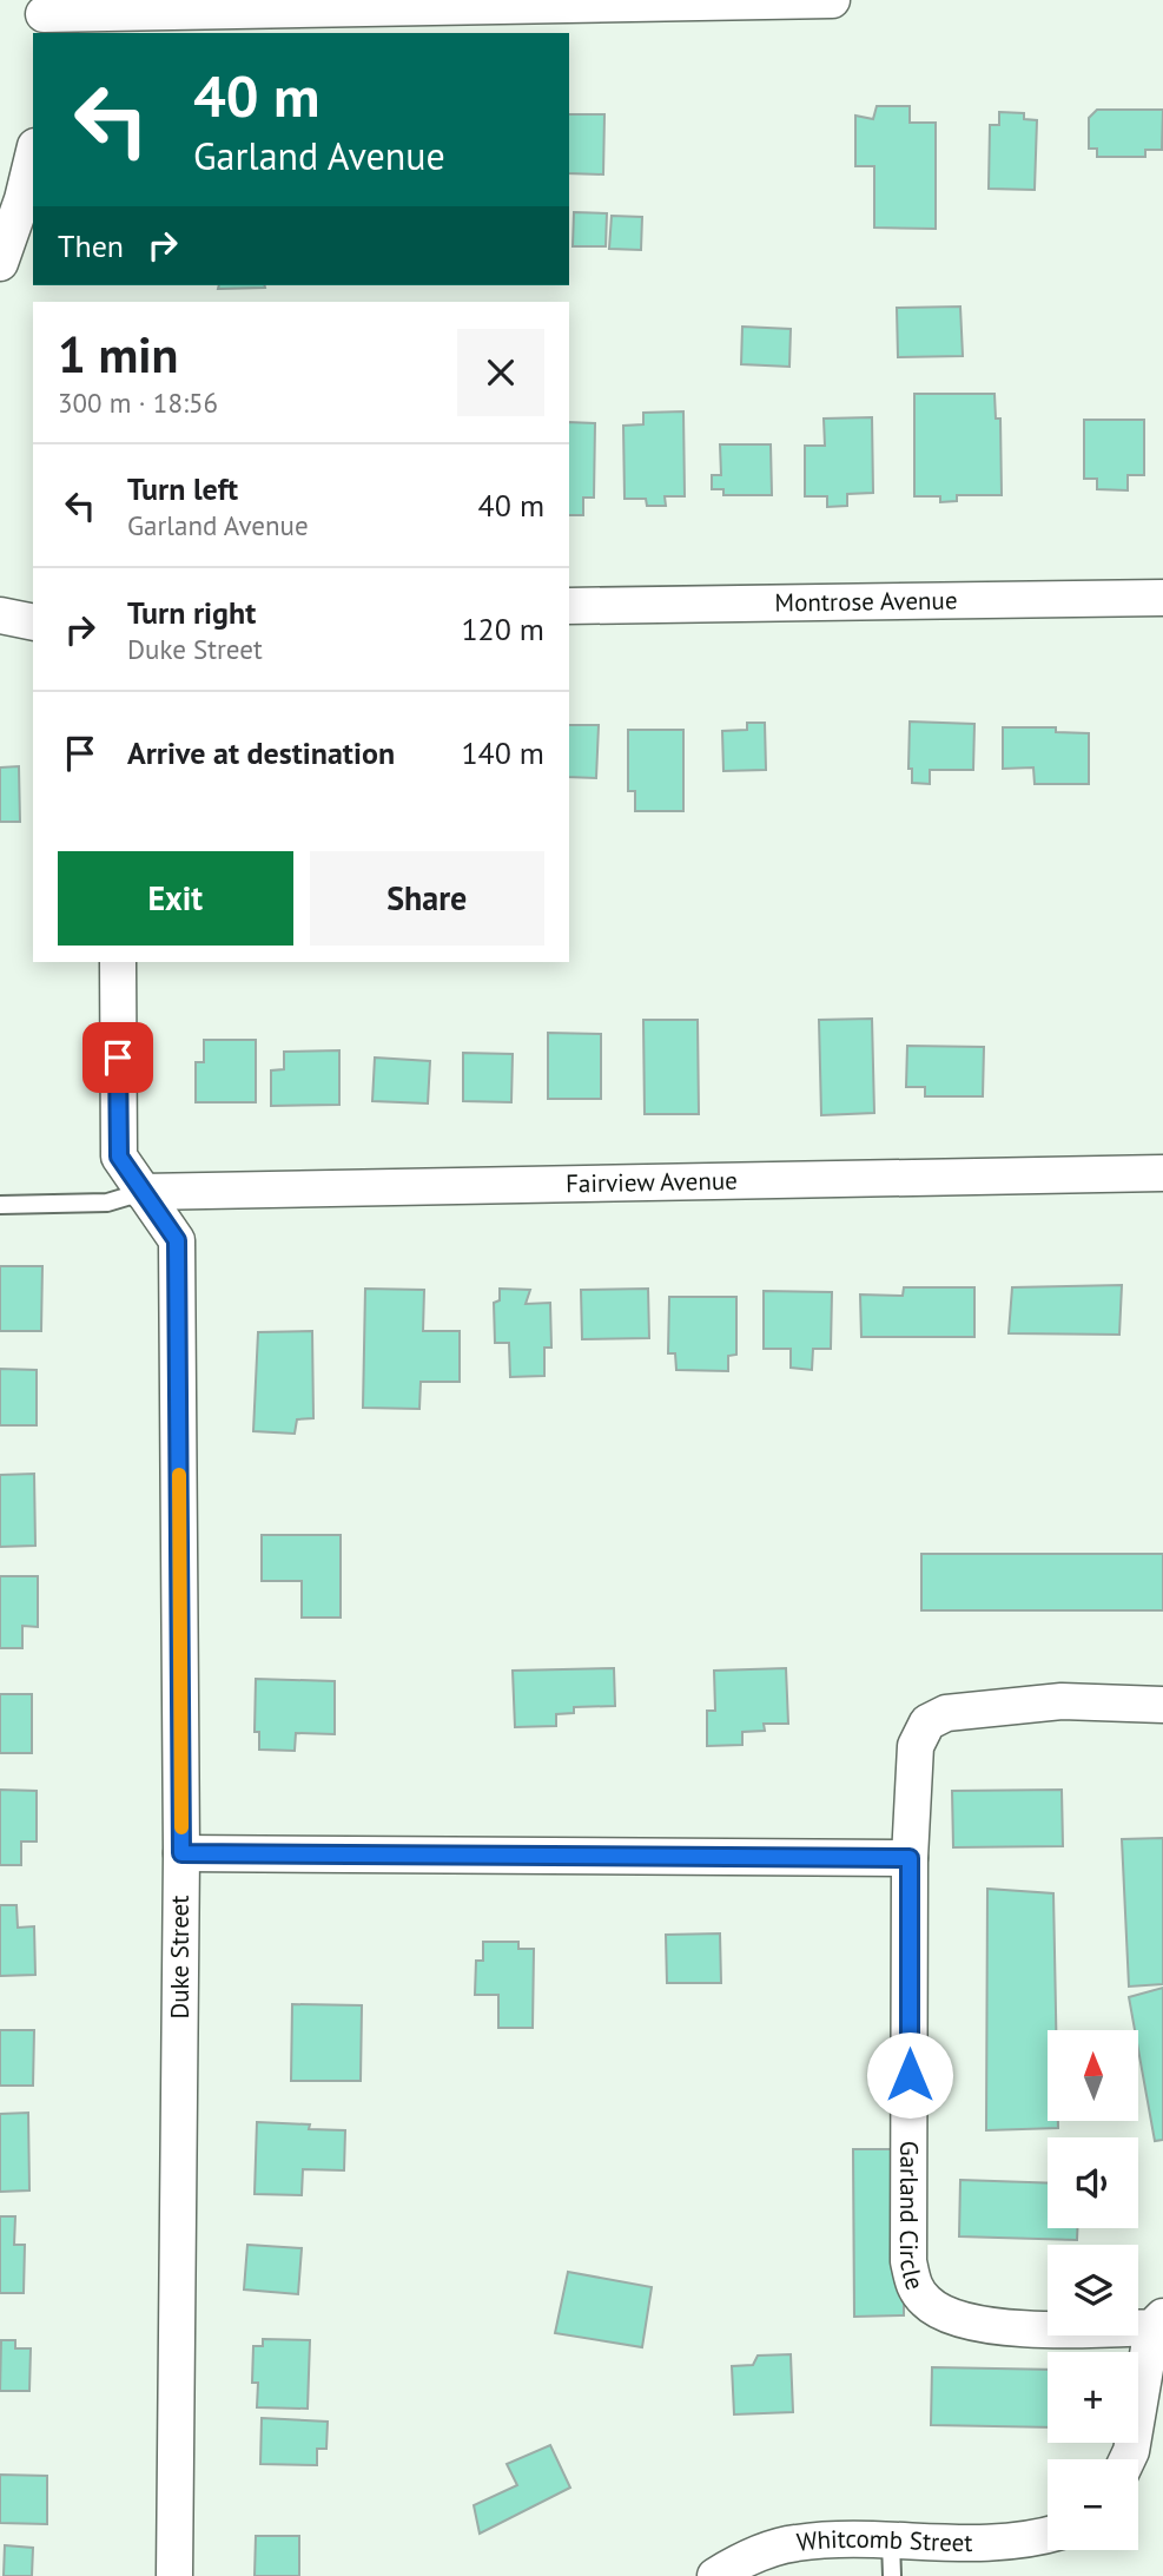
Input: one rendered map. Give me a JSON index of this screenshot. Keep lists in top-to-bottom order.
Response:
{
  "streets": {
    "street": [
      "Montrose Avenue",
      "Fairview Avenue",
      "Duke Street",
      "Garland Circle",
      "Whitcomb Street"
    ]
  },
  "crossings": [
    ["Fairview Avenue", "Duke Street"]
  ],
  "north": "top",
  "page": {
    "turn": ["40 m", "Garland Avenue"],
    "then": "Then",
    "heading": ["1 min", "300 m · 18:56"],
    "list": [
      {
        "name": "Turn left",
        "note": "Garland Avenue",
        "value": "40 m"
      },
      {
        "name": "Turn right",
        "note": "Duke Street",
        "value": "120 m"
      },
      {
        "name": "Arrive at destination",
        "value": "140 m"
      }
    ],
    "buttons": ["Exit", "Share"],
    "map_buttons": ["+", "−"]
  }
}
